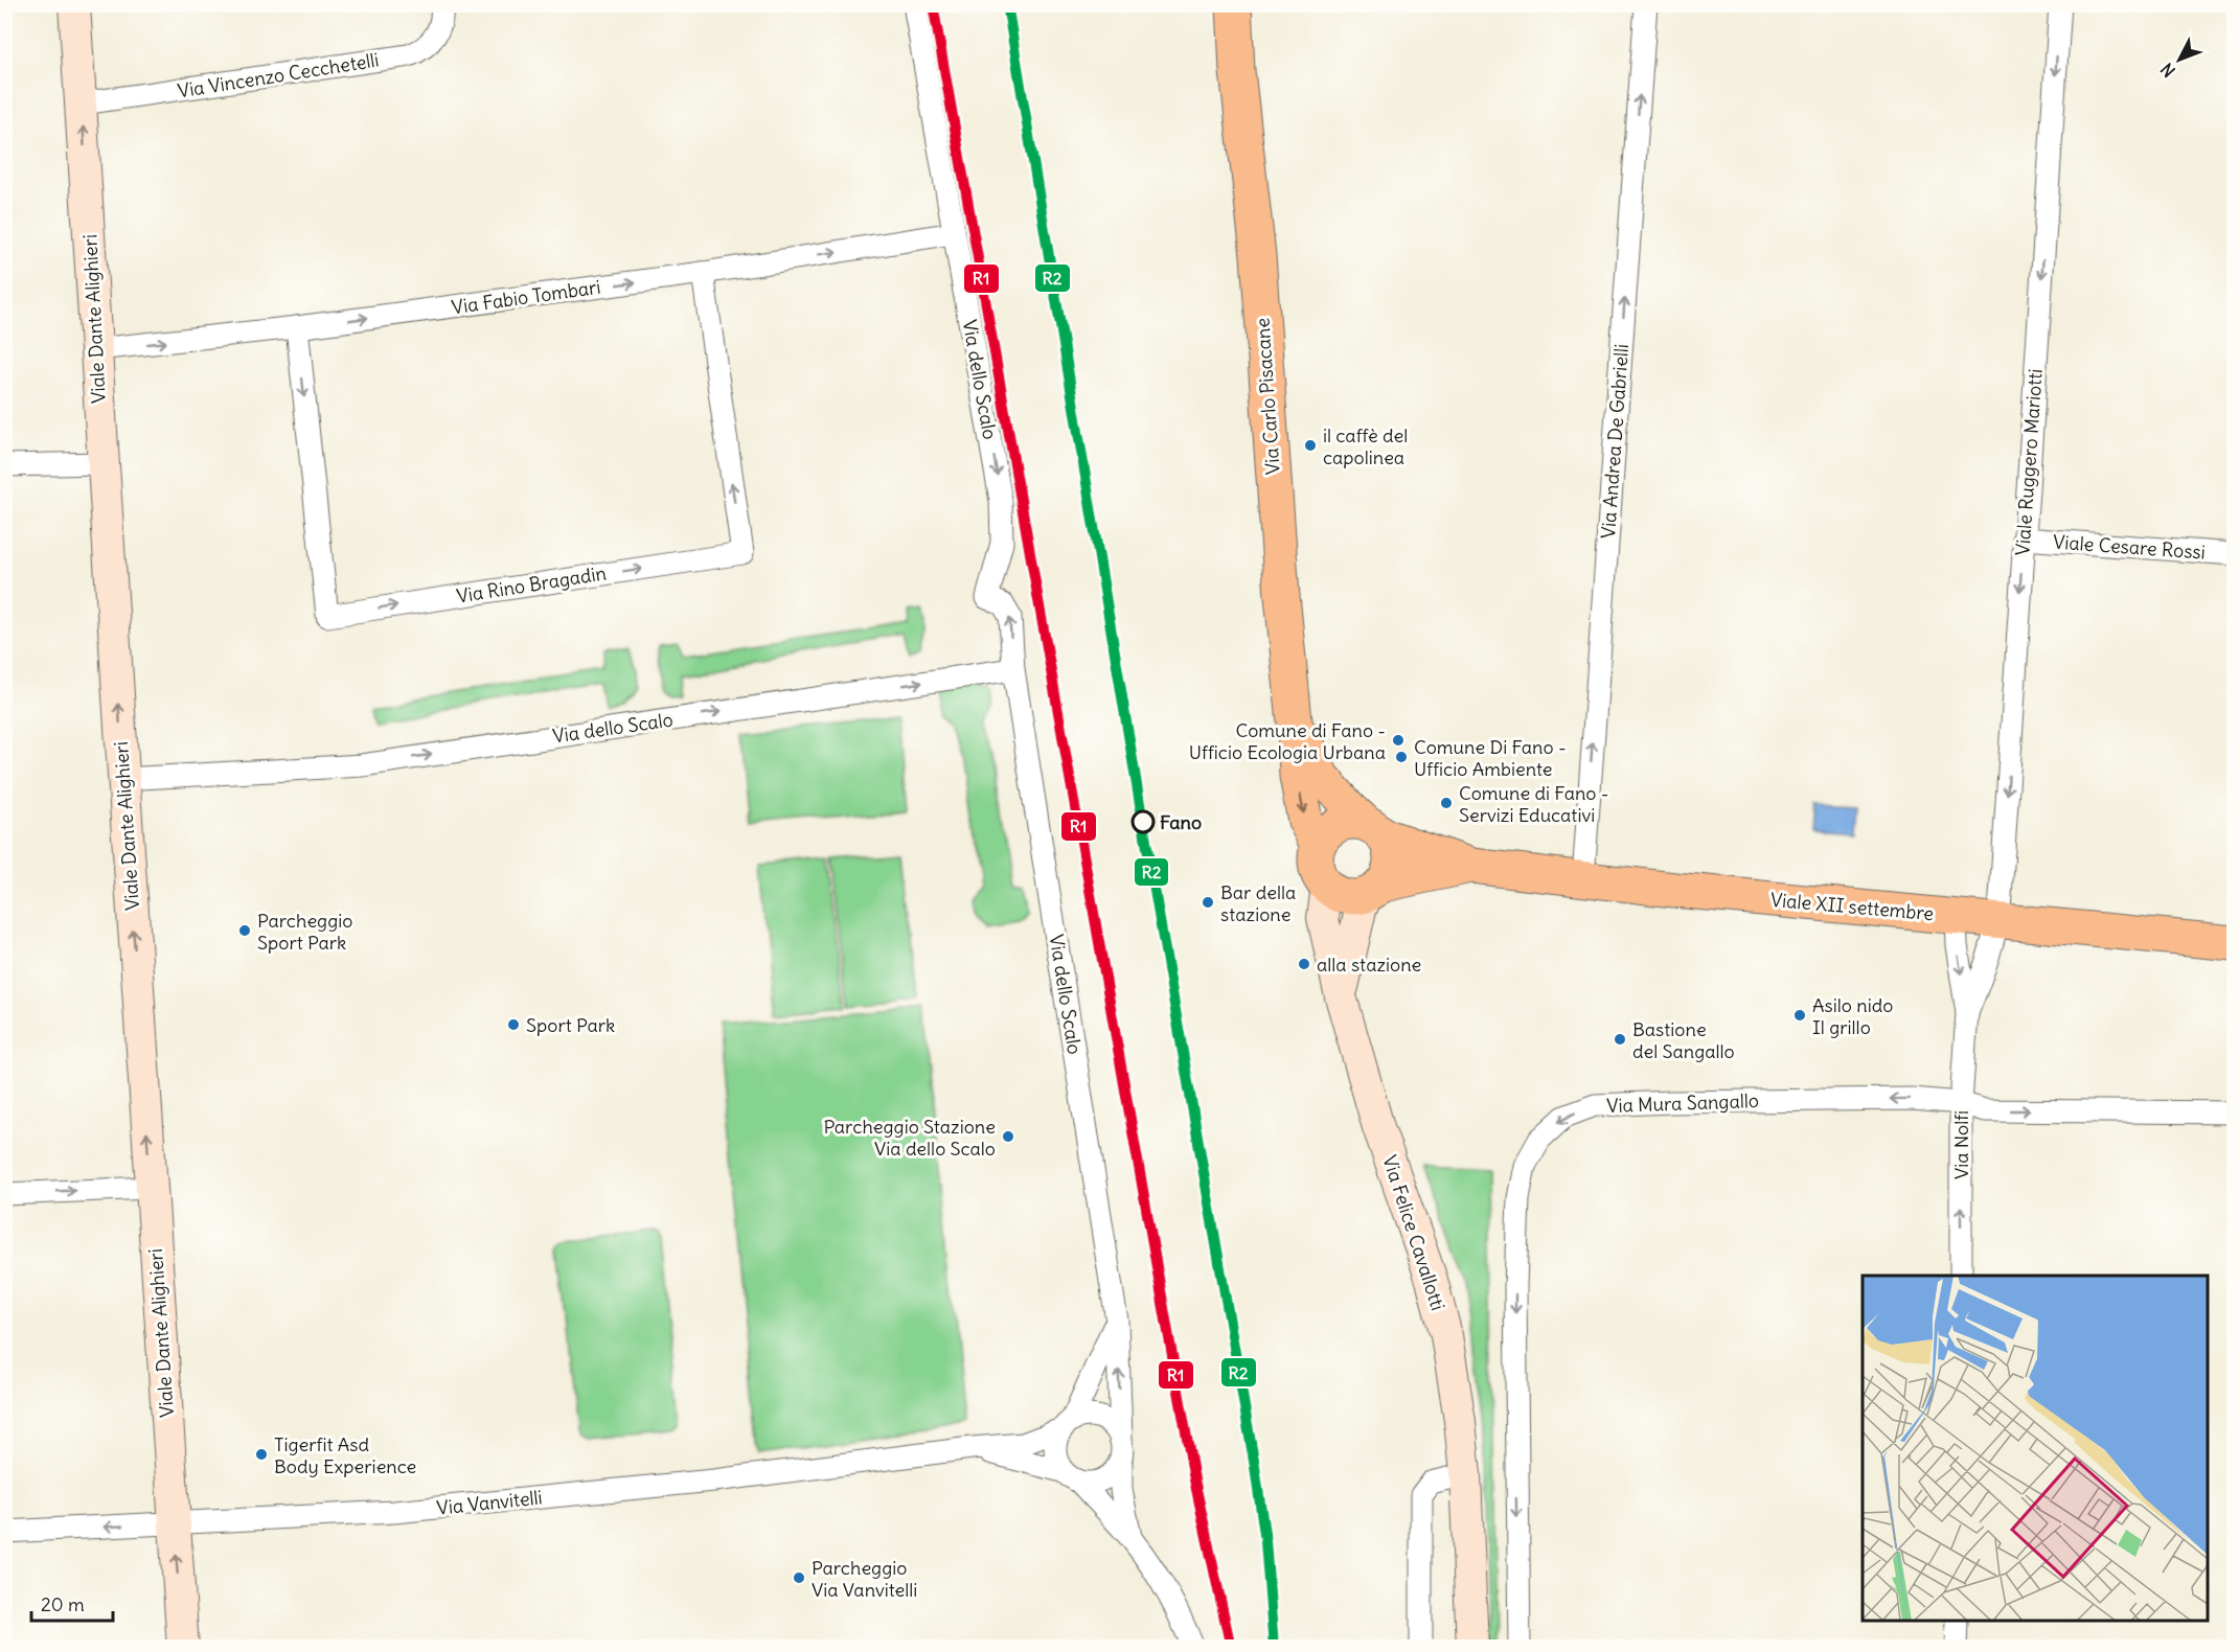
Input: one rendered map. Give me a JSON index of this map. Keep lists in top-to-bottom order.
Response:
{
  "streets": {
    "main road": ["Via Carlo Pisacane", "Viale XII settembre"],
    "street": [
      "Via Vincenzo Cecchetelli",
      "Via Fabio Tombari",
      "Viale Dante Alighieri",
      "Via dello Scalo",
      "Via Andrea De Gabrielli",
      "Viale Ruggero Mariotti",
      "Viale Cesare Rossi",
      "Via Rino Bragadin",
      "Via Mura Sangallo",
      "Via Nolfi",
      "Via Felice Cavallotti",
      "Via Vanvitelli"
    ]
  },
  "crossings": [
    ["Via Vincenzo Cecchetelli", "Viale Dante Alighieri"],
    ["Via Fabio Tombari", "Viale Dante Alighieri"],
    ["Via Fabio Tombari", "Via dello Scalo"],
    ["Via Fabio Tombari", "Via Rino Bragadin"],
    ["Viale Dante Alighieri", "Via dello Scalo"],
    ["Viale Dante Alighieri", "Via Vanvitelli"],
    ["Via dello Scalo", "Via Vanvitelli"],
    ["Via Carlo Pisacane", "Viale XII settembre"],
    ["Via Carlo Pisacane", "Via Felice Cavallotti"],
    ["Via Andrea De Gabrielli", "Viale XII settembre"],
    ["Viale Ruggero Mariotti", "Viale Cesare Rossi"],
    ["Viale Ruggero Mariotti", "Viale XII settembre"],
    ["Viale Ruggero Mariotti", "Via Nolfi"],
    ["Viale XII settembre", "Via Nolfi"],
    ["Viale XII settembre", "Via Felice Cavallotti"],
    ["Via Mura Sangallo", "Via Nolfi"]
  ],
  "one_way": [
    "Via Fabio Tombari",
    "Viale Dante Alighieri",
    "Via dello Scalo",
    "Via Andrea De Gabrielli",
    "Viale Ruggero Mariotti"
  ],
  "places": [
    "il caffè del capolinea",
    "Comune di Fano - Ufficio Ecologia Urbana",
    "Comune Di Fano - Ufficio Ambiente",
    "Comune di Fano - Servizi Educativi",
    "Fano",
    "Bar della stazione",
    "Parcheggio Sport Park",
    "alla stazione",
    "Asilo nido Il grillo",
    "Sport Park",
    "Bastione del Sangallo",
    "Parcheggio Stazione Via dello Scalo",
    "Tigerfit Asd Body Experience",
    "Parcheggio Via Vanvitelli"
  ],
  "lines": ["transit line R1", "transit line R2"],
  "scale_bar": "20 m",
  "north": "bottom left"
}
